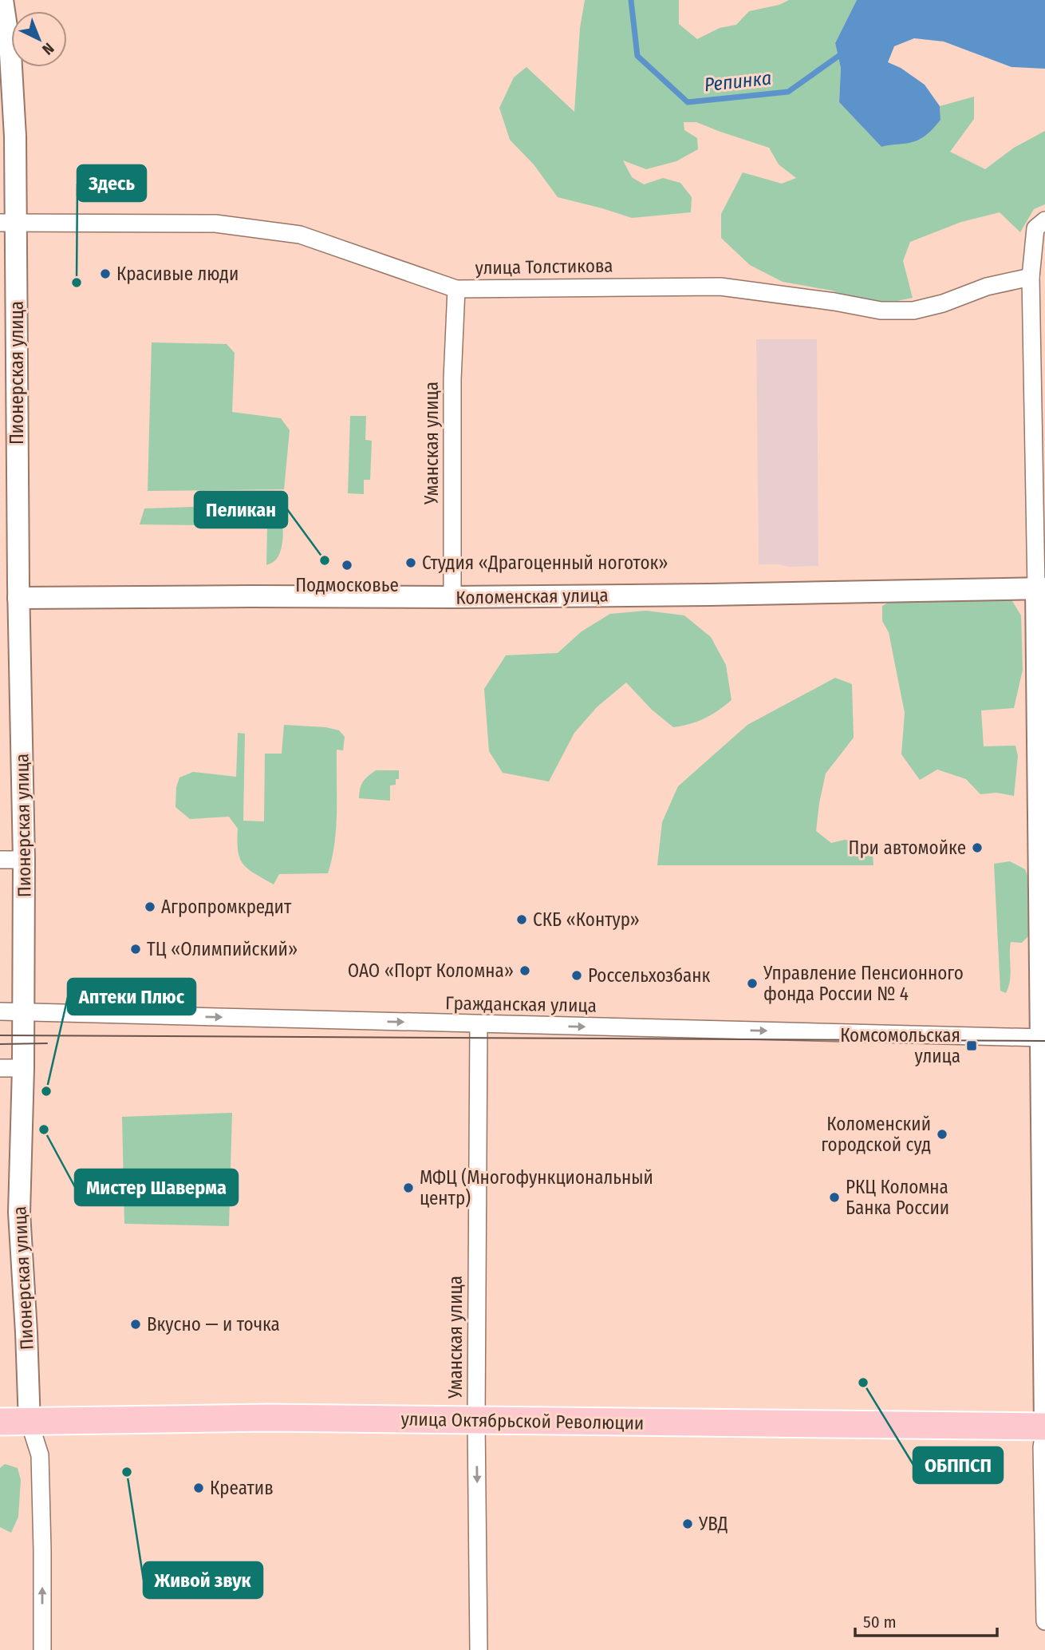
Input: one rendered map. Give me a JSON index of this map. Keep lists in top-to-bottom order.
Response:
{
  "streets": {
    "main road": ["улица Октябрьской Революции"],
    "street": [
      "улица Толстикова",
      "Пионерская улица",
      "Уманская улица",
      "Коломенская улица",
      "Гражданская улица"
    ]
  },
  "crossings": [
    ["улица Толстикова", "Пионерская улица"],
    ["улица Толстикова", "Уманская улица"],
    ["Пионерская улица", "Коломенская улица"],
    ["Пионерская улица", "Гражданская улица"],
    ["Пионерская улица", "улица Октябрьской Революции"],
    ["Уманская улица", "Коломенская улица"],
    ["Уманская улица", "Гражданская улица"],
    ["Уманская улица", "улица Октябрьской Революции"]
  ],
  "one_way": ["Гражданская улица"],
  "water": ["Репинка"],
  "places": {
    "other": [
      "Красивые люди",
      "Здесь",
      "Пеликан",
      "Студия «Драгоценный ноготок»",
      "Подмосковье",
      "При автомойке",
      "Агропромкредит",
      "СКБ «Контур»",
      "ТЦ «Олимпийский»",
      "ОАО «Порт Коломна»",
      "Россельхозбанк",
      "Управление Пенсионного фонда России № 4",
      "Аптеки Плюс",
      "Мистер Шаверма",
      "Коломенский городской суд",
      "МФЦ (Многофункциональный центр)",
      "РКЦ Коломна Банка России",
      "Вкусно — и точка",
      "ОБППСП",
      "Живой звук",
      "Креатив",
      "УВД"
    ],
    "transit": ["Комсомольская улица"]
  },
  "scale_bar": "50 m",
  "north": "bottom right"
}
